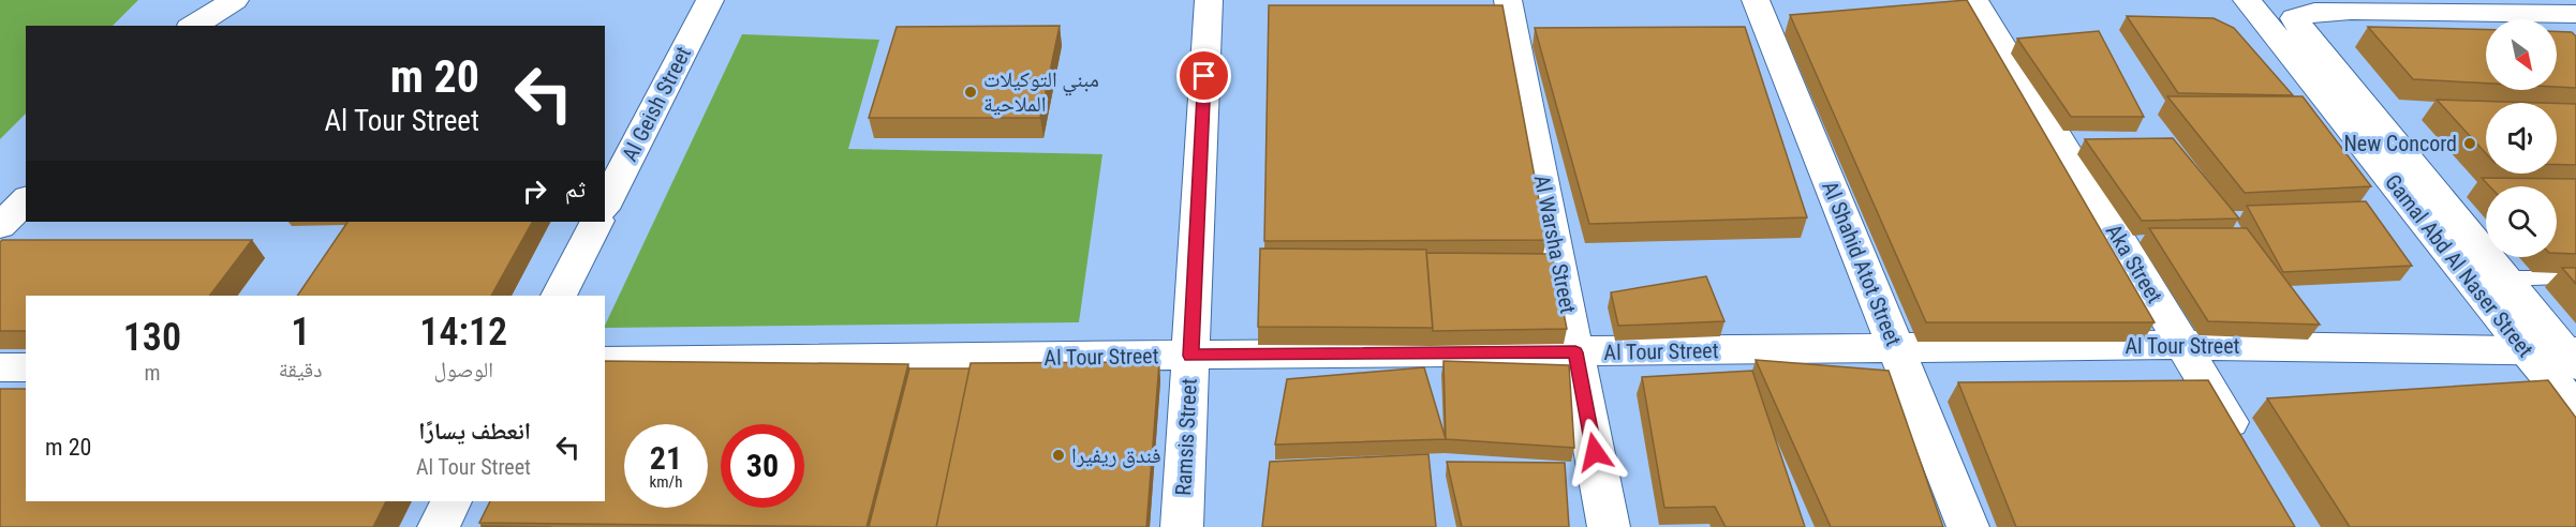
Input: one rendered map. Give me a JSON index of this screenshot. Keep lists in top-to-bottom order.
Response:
{
  "streets": {
    "street": [
      "Al Geish Street",
      "Al Warsha Street",
      "Al Shahid Atot Street",
      "Aka Street",
      "Gamal Abd Al Naser Street",
      "Al Tour Street",
      "Ramsis Street"
    ]
  },
  "crossings": [
    ["Al Warsha Street", "Al Tour Street"],
    ["Al Shahid Atot Street", "Al Tour Street"],
    ["Aka Street", "Al Tour Street"],
    ["Gamal Abd Al Naser Street", "Al Tour Street"],
    ["Al Tour Street", "Ramsis Street"]
  ],
  "places": ["مبني التوكيلات الملاحية", "New Concord", "فندق ريفيرا"],
  "north": "bottom right",
  "page": {
    "turn": ["20 m", "Al Tour Street"],
    "then": "ثم",
    "eta": [
      "14:12",
      "الوصول",
      "1",
      "دقيقة",
      "130",
      "m"
    ],
    "list": [
      {
        "name": "انعطف يسارًا",
        "note": "Al Tour Street",
        "value": "20 m"
      }
    ],
    "speed": "21 km/h",
    "limit": "30"
  }
}
